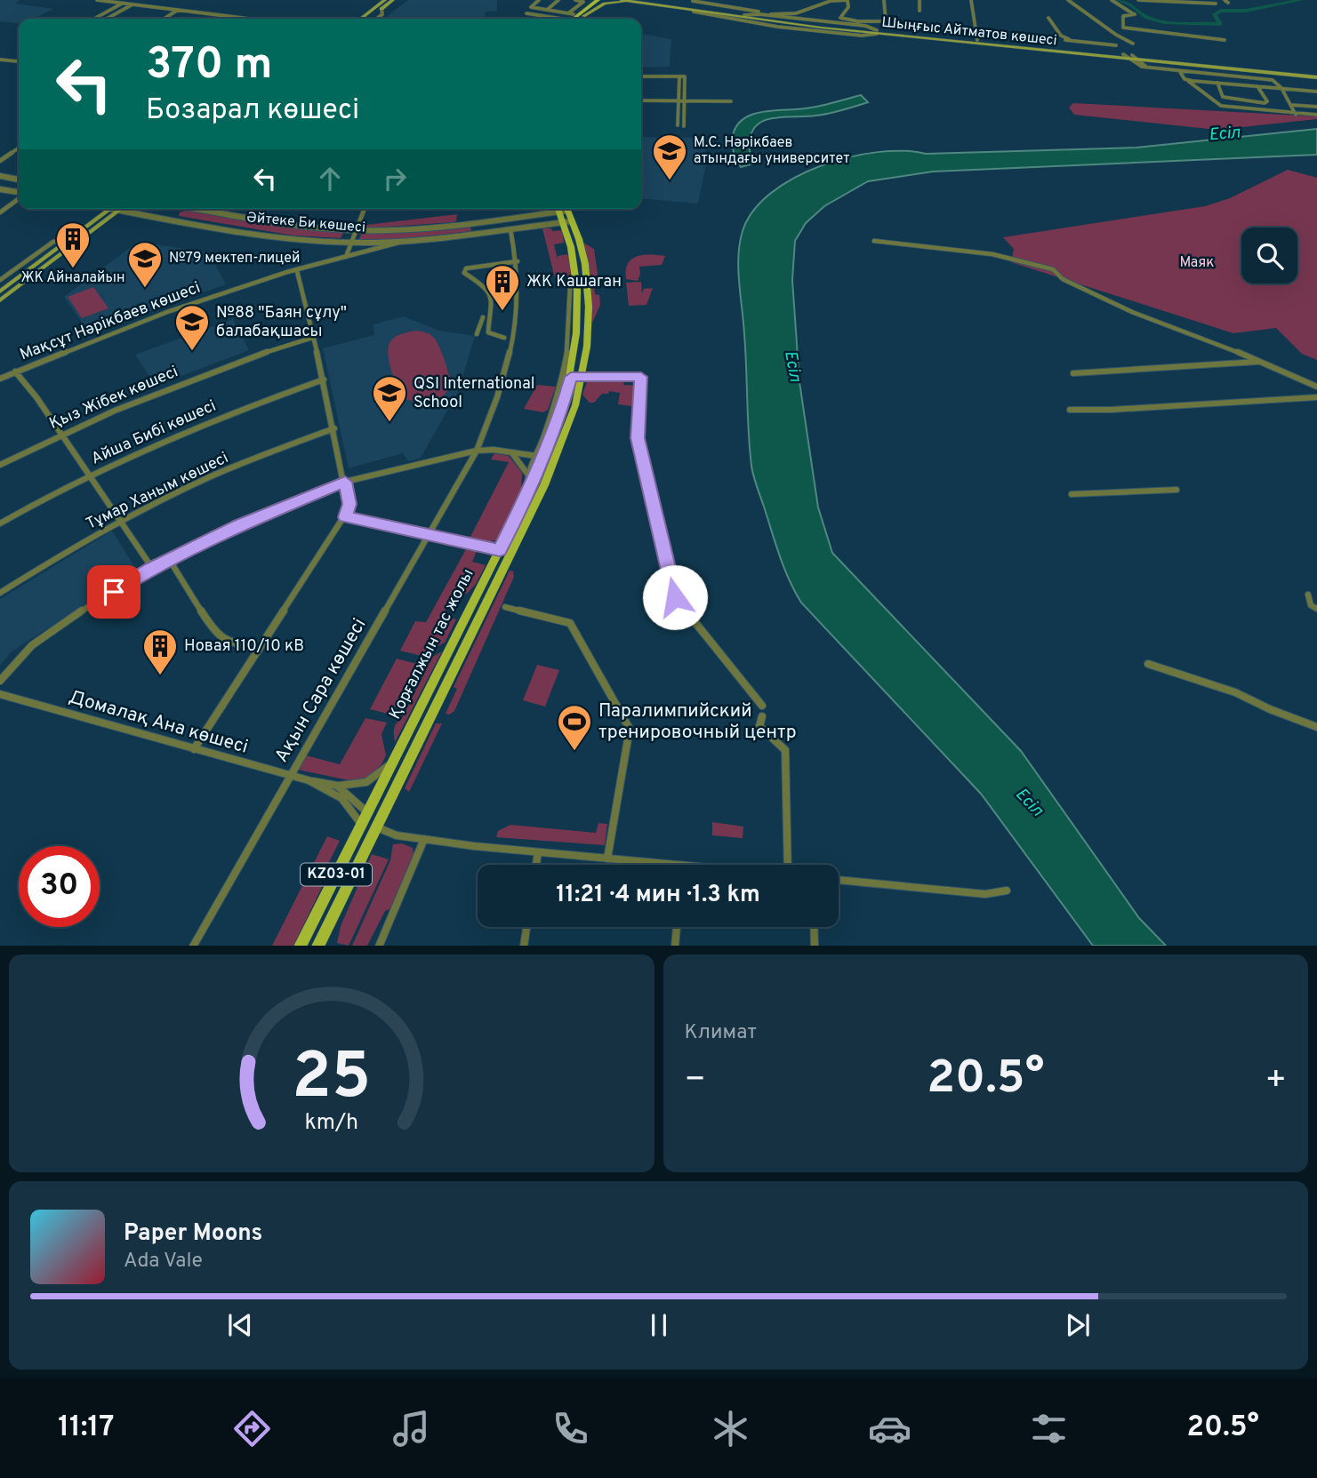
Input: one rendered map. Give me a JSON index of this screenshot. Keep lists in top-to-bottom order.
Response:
{
  "streets": {
    "main road": ["Шыңғыс Айтматов көшесі", "Қорғалжын тас жолы", "KZ03-01"],
    "street": [
      "Әйтеке Би көшесі",
      "Мақсұт Нәрікбаев көшесі",
      "Қыз Жібек көшесі",
      "Айша Бибі көшесі",
      "Тұмар Ханым көшесі",
      "Ақын Сара көшесі",
      "Домалақ Ана көшесі"
    ]
  },
  "crossings": [
    ["Әйтеке Би көшесі", "Мақсұт Нәрікбаев көшесі"],
    ["Әйтеке Би көшесі", "Қорғалжын тас жолы"],
    ["Әйтеке Би көшесі", "Ақын Сара көшесі"],
    ["Қорғалжын тас жолы", "Домалақ Ана көшесі"],
    ["Ақын Сара көшесі", "Домалақ Ана көшесі"]
  ],
  "water": ["Есіл"],
  "parks": ["Маяк"],
  "places": {
    "school or university": [
      "М.С. Нәрікбаев атындағы университет",
      "№79 мектеп-лицей",
      "№88 \"Баян сұлу\" балабақшасы",
      "QSI International School"
    ],
    "building": ["ЖК Айналайын", "ЖК Кашаган", "Новая 110/10 кВ"],
    "sports": ["Паралимпийский тренировочный центр"]
  },
  "page": {
    "turn": ["370 m", "Бозарал көшесі"],
    "limit": "30",
    "trip": "11:21 · 4 мин · 1.3 km",
    "tile": "Климат",
    "heat": ["−", "20.5°", "+"],
    "song": ["Paper Moons", "Ada Vale"],
    "tabs": ["11:17", "20.5°"],
    "gauge": ["25", "km/h"]
  }
}
